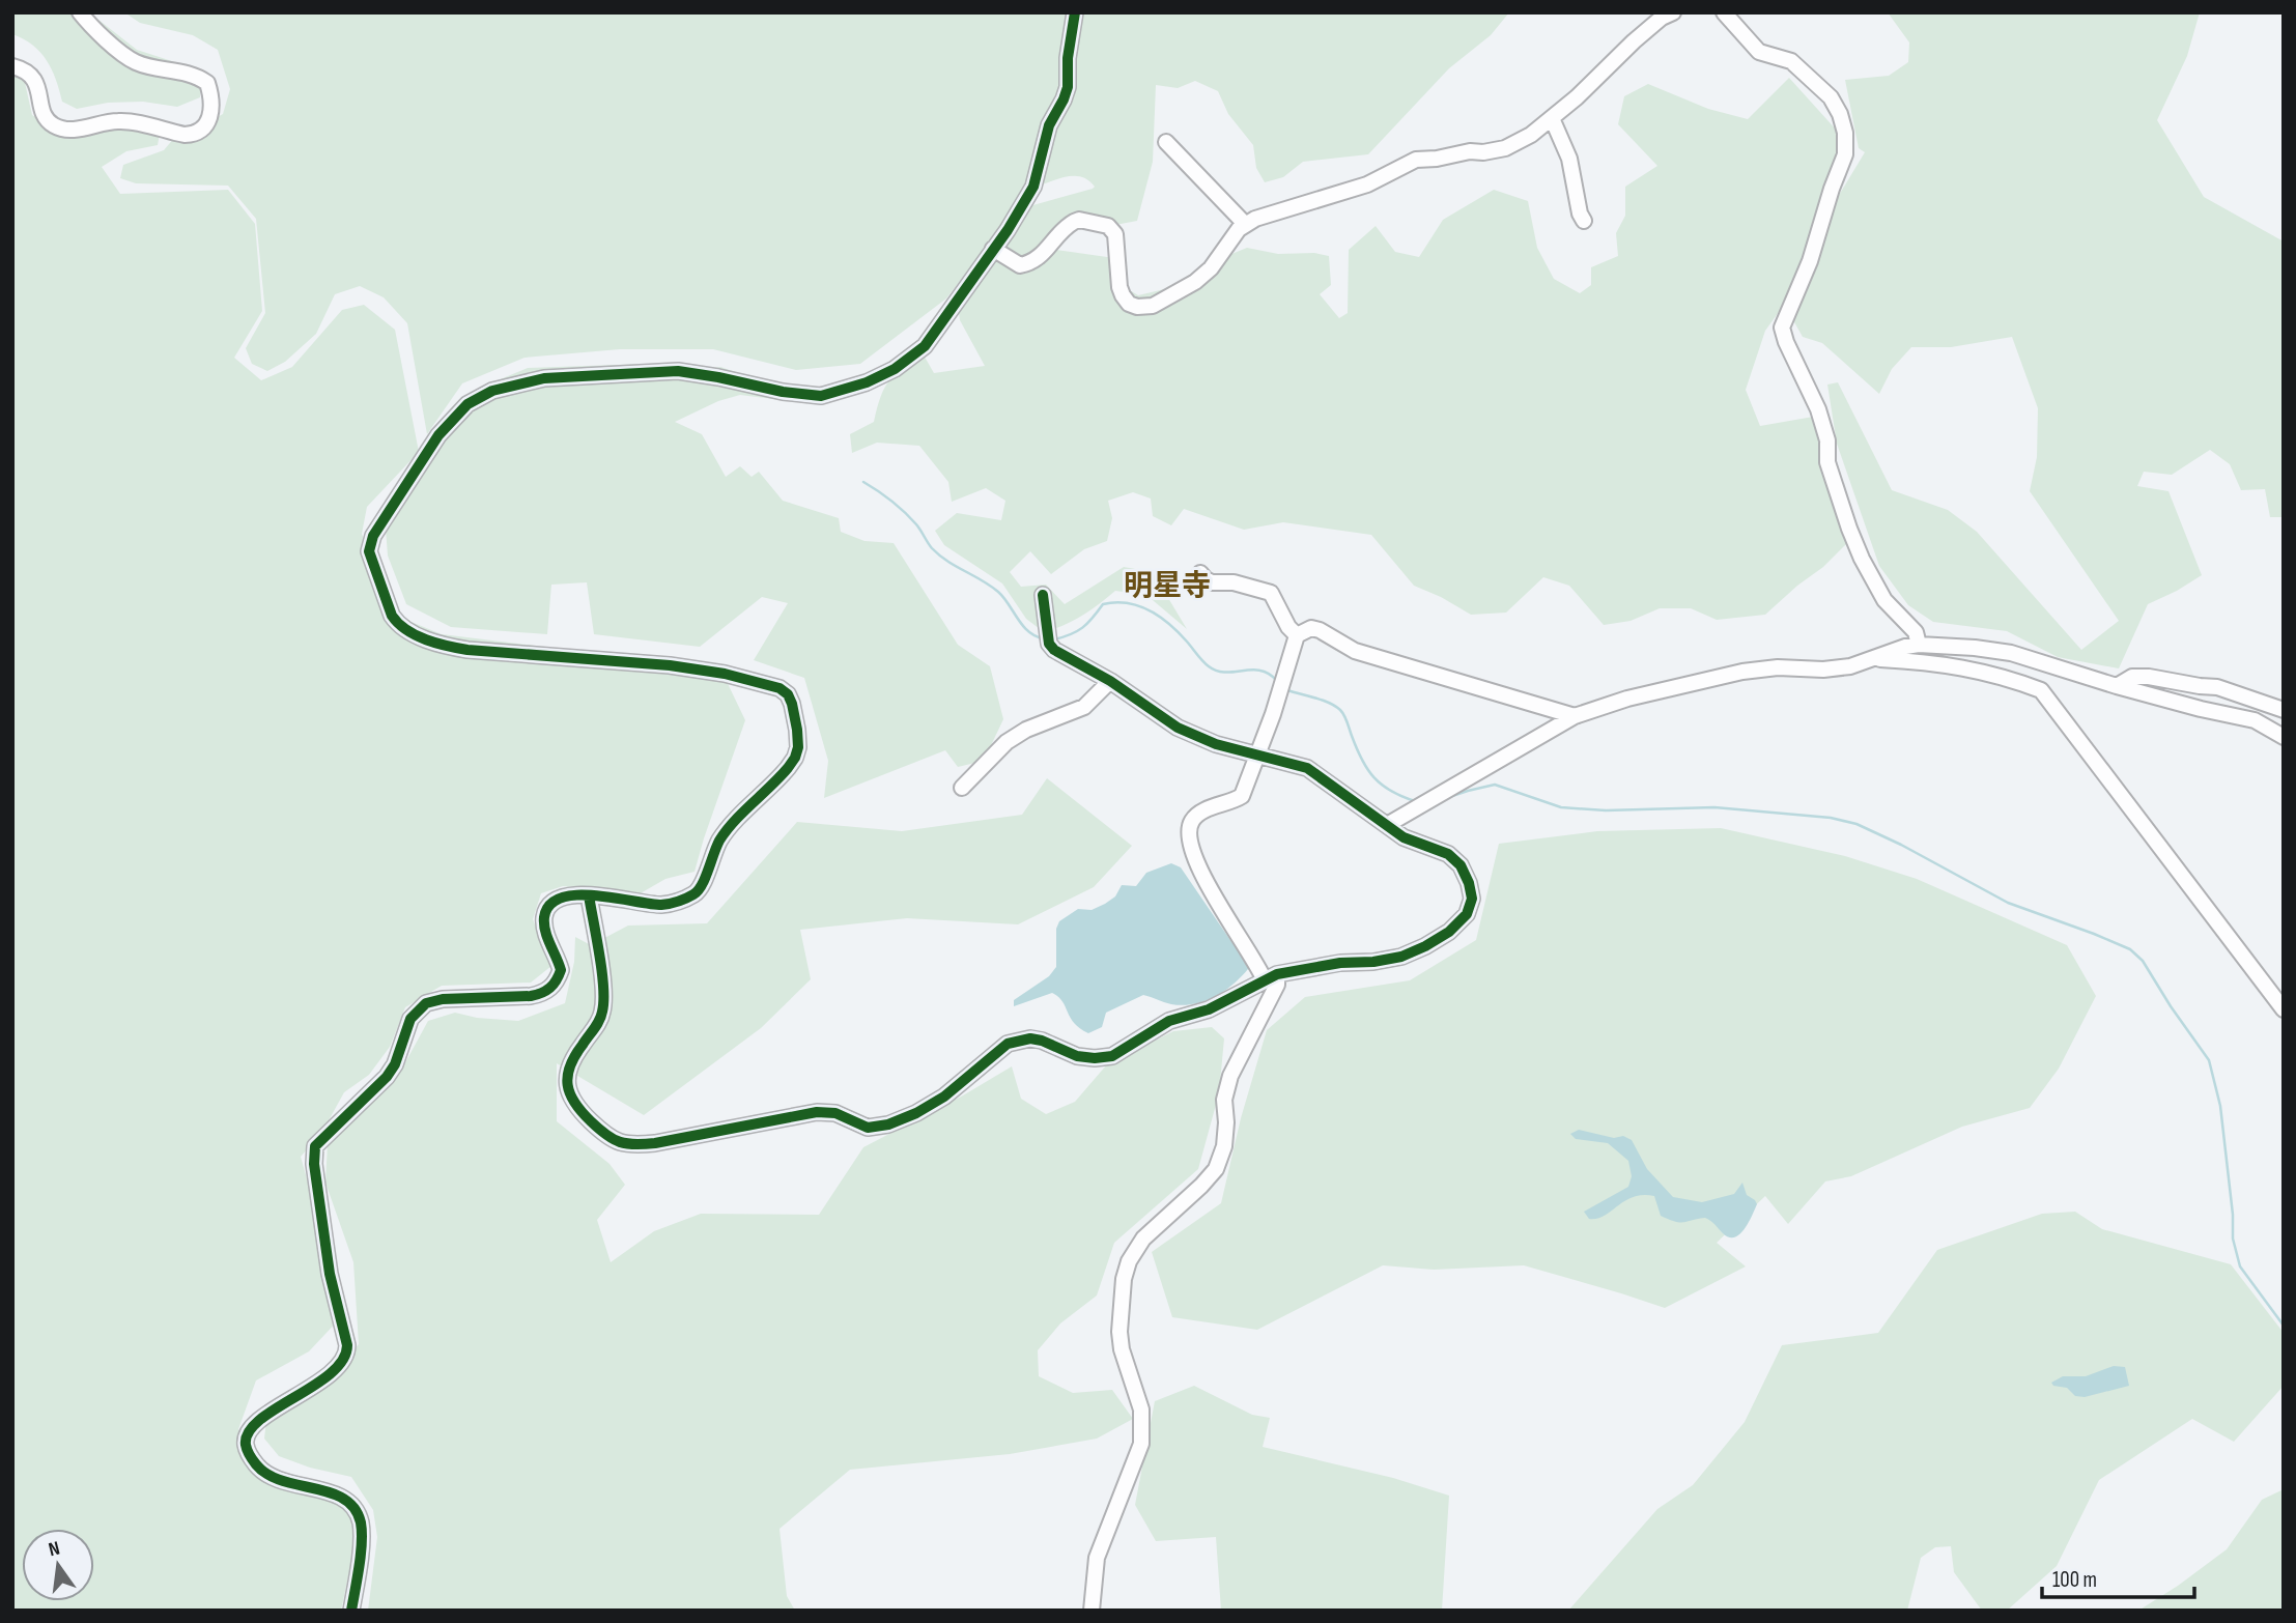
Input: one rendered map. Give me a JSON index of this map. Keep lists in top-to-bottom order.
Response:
{
  "districts": ["明星寺"],
  "scale_bar": "100 m",
  "north": "top"
}
